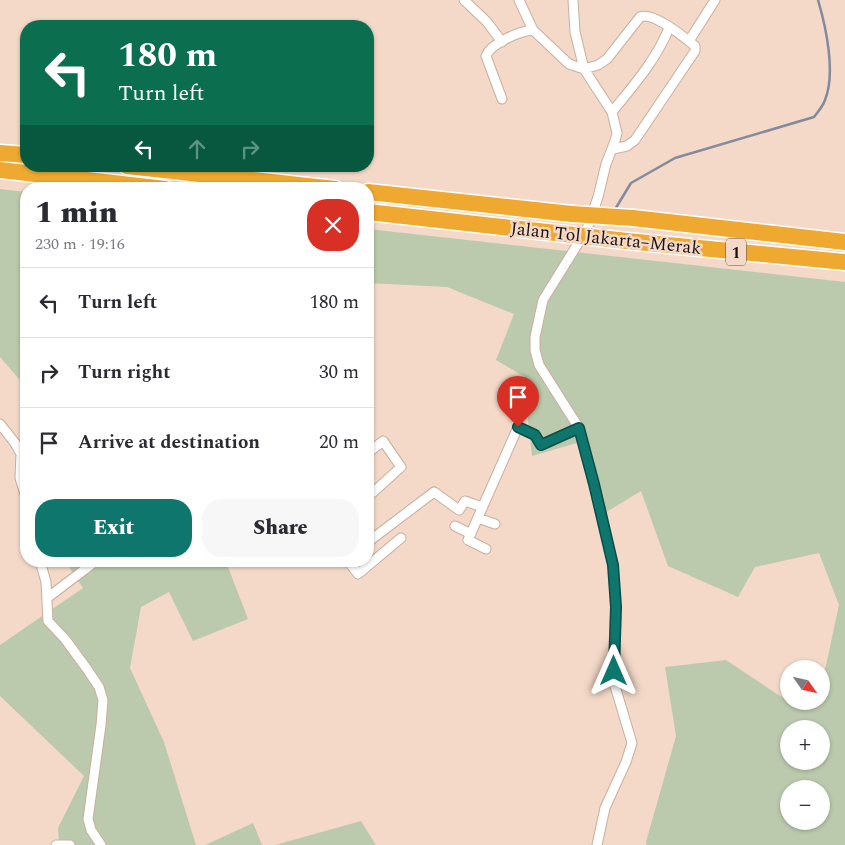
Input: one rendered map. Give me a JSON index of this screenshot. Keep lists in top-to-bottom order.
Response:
{
  "streets": {
    "highway": ["Jalan Tol Jakarta–Merak", "1"]
  },
  "north": "bottom right",
  "page": {
    "turn": ["180 m", "Turn left"],
    "heading": ["1 min", "230 m · 19:16"],
    "list": [
      {
        "name": "Turn left",
        "value": "180 m"
      },
      {
        "name": "Turn right",
        "value": "30 m"
      },
      {
        "name": "Arrive at destination",
        "value": "20 m"
      }
    ],
    "buttons": ["Exit", "Share"],
    "map_buttons": ["+", "−"]
  }
}
